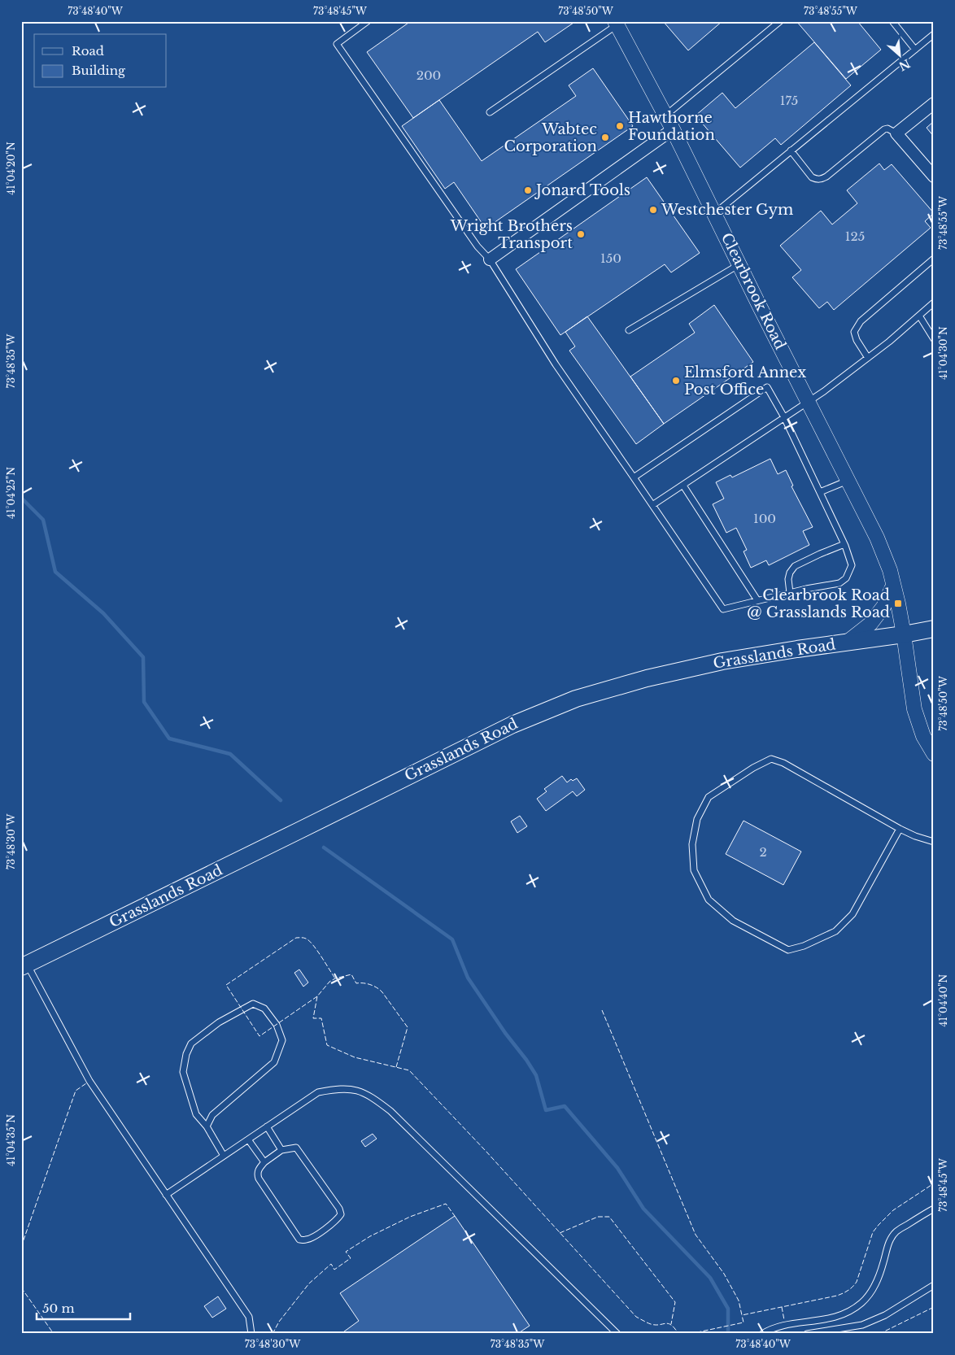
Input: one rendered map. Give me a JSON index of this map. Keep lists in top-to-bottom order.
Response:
{
  "streets": {
    "main road": ["Grasslands Road"],
    "street": ["Clearbrook Road"]
  },
  "crossings": [
    ["Clearbrook Road", "Grasslands Road"]
  ],
  "places": {
    "other": [
      "Hawthorne Foundation",
      "Wabtec Corporation",
      "Jonard Tools",
      "Westchester Gym",
      "Wright Brothers Transport",
      "Elmsford Annex Post Office"
    ],
    "transit": ["Clearbrook Road @ Grasslands Road"]
  },
  "house_numbers": [
    "200",
    "175",
    "125",
    "150",
    "100",
    "2"
  ],
  "legend": ["Road", "Building"],
  "scale_bar": "50 m",
  "north": "bottom right",
  "coordinates": [
    "73°48'40\"W",
    "73°48'45\"W",
    "73°48'50\"W",
    "73°48'55\"W",
    "41°04'20\"N",
    "41°04'30\"N",
    "73°48'35\"W",
    "41°04'25\"N",
    "73°48'30\"W",
    "41°04'40\"N",
    "41°04'35\"N"
  ]
}
